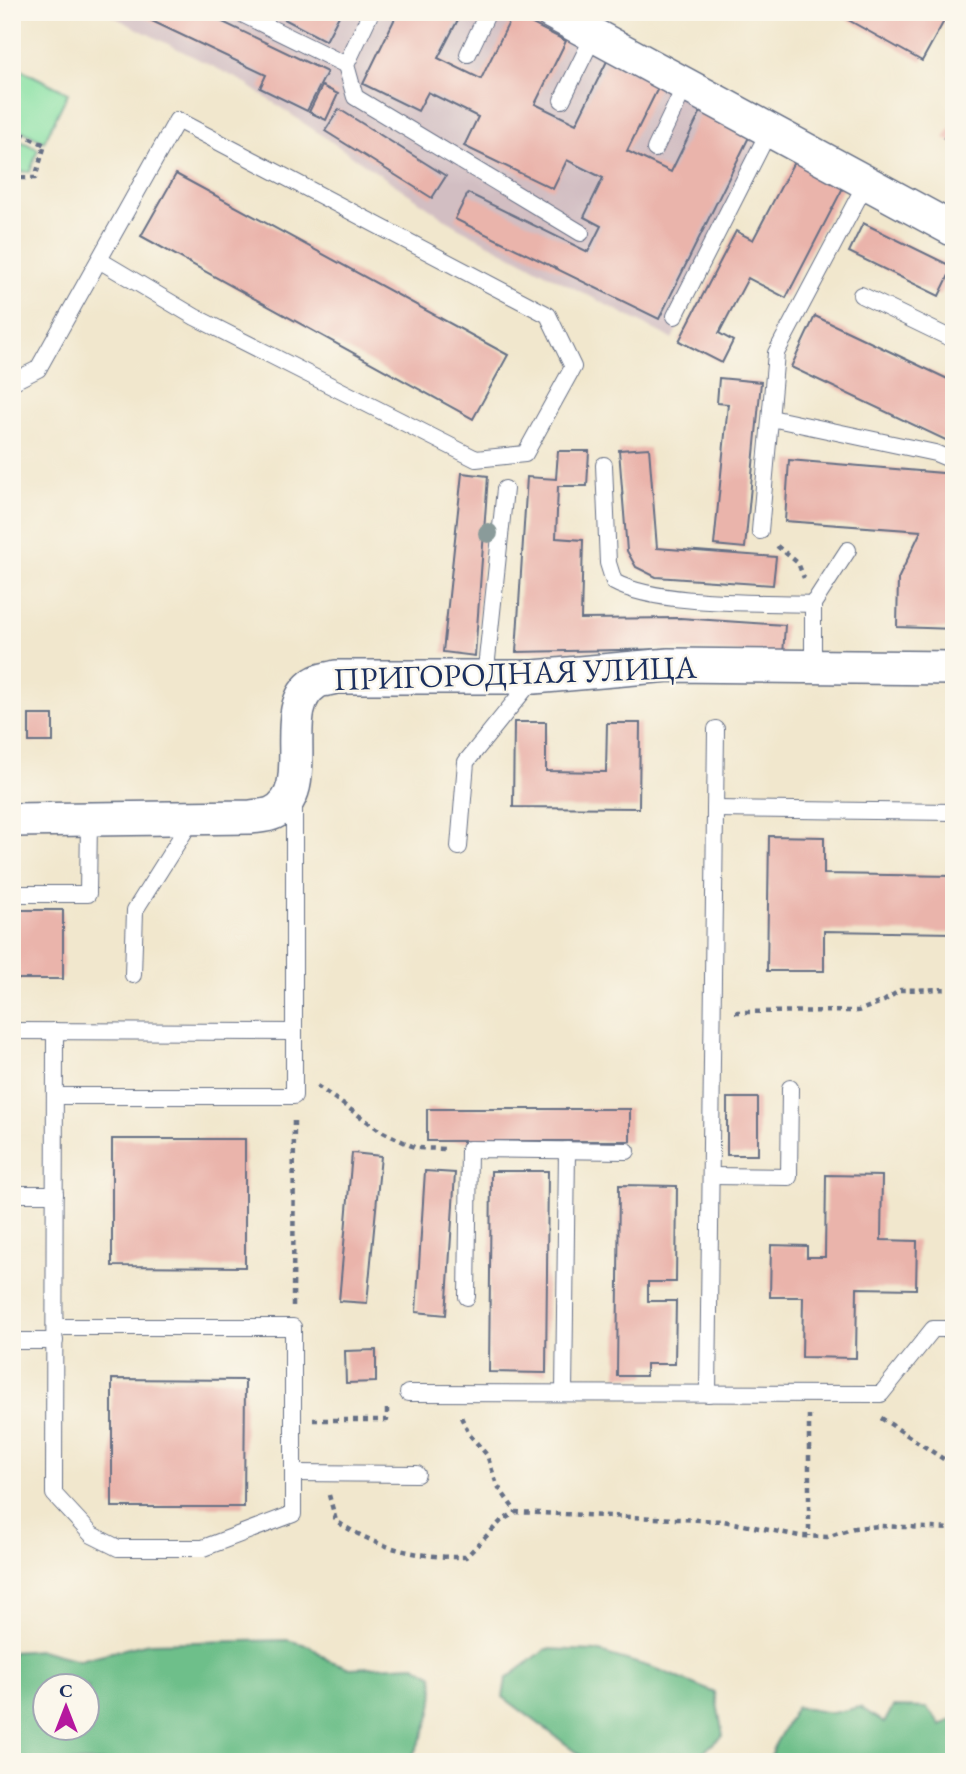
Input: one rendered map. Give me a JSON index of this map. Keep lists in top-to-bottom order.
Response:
{
  "streets": {
    "street": ["ПРИГОРОДНАЯ УЛИЦА"]
  },
  "north": "top"
}
